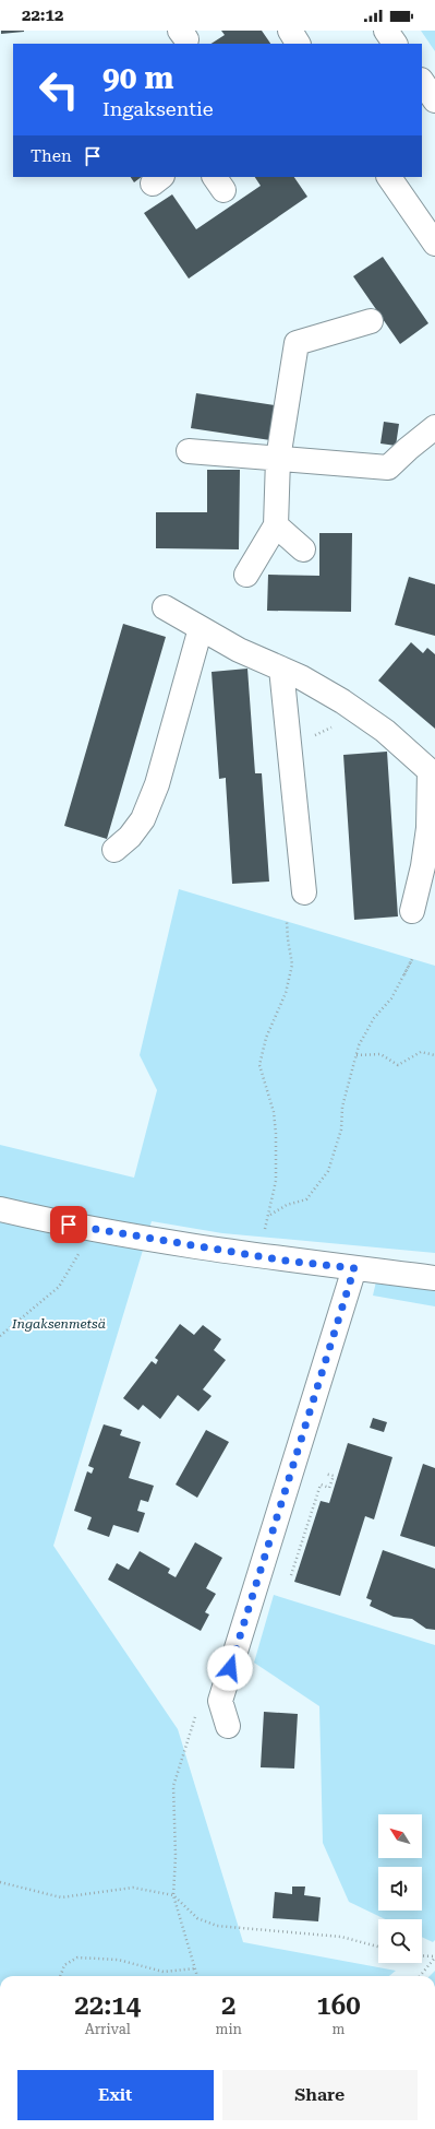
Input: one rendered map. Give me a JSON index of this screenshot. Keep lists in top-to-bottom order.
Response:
{
  "parks": ["Ingaksenmetsä"],
  "north": "top left",
  "page": {
    "status": "22:12",
    "turn": ["90 m", "Ingaksentie"],
    "then": "Then",
    "eta": [
      "22:14",
      "Arrival",
      "2",
      "min",
      "160",
      "m"
    ],
    "buttons": ["Exit", "Share"]
  }
}
